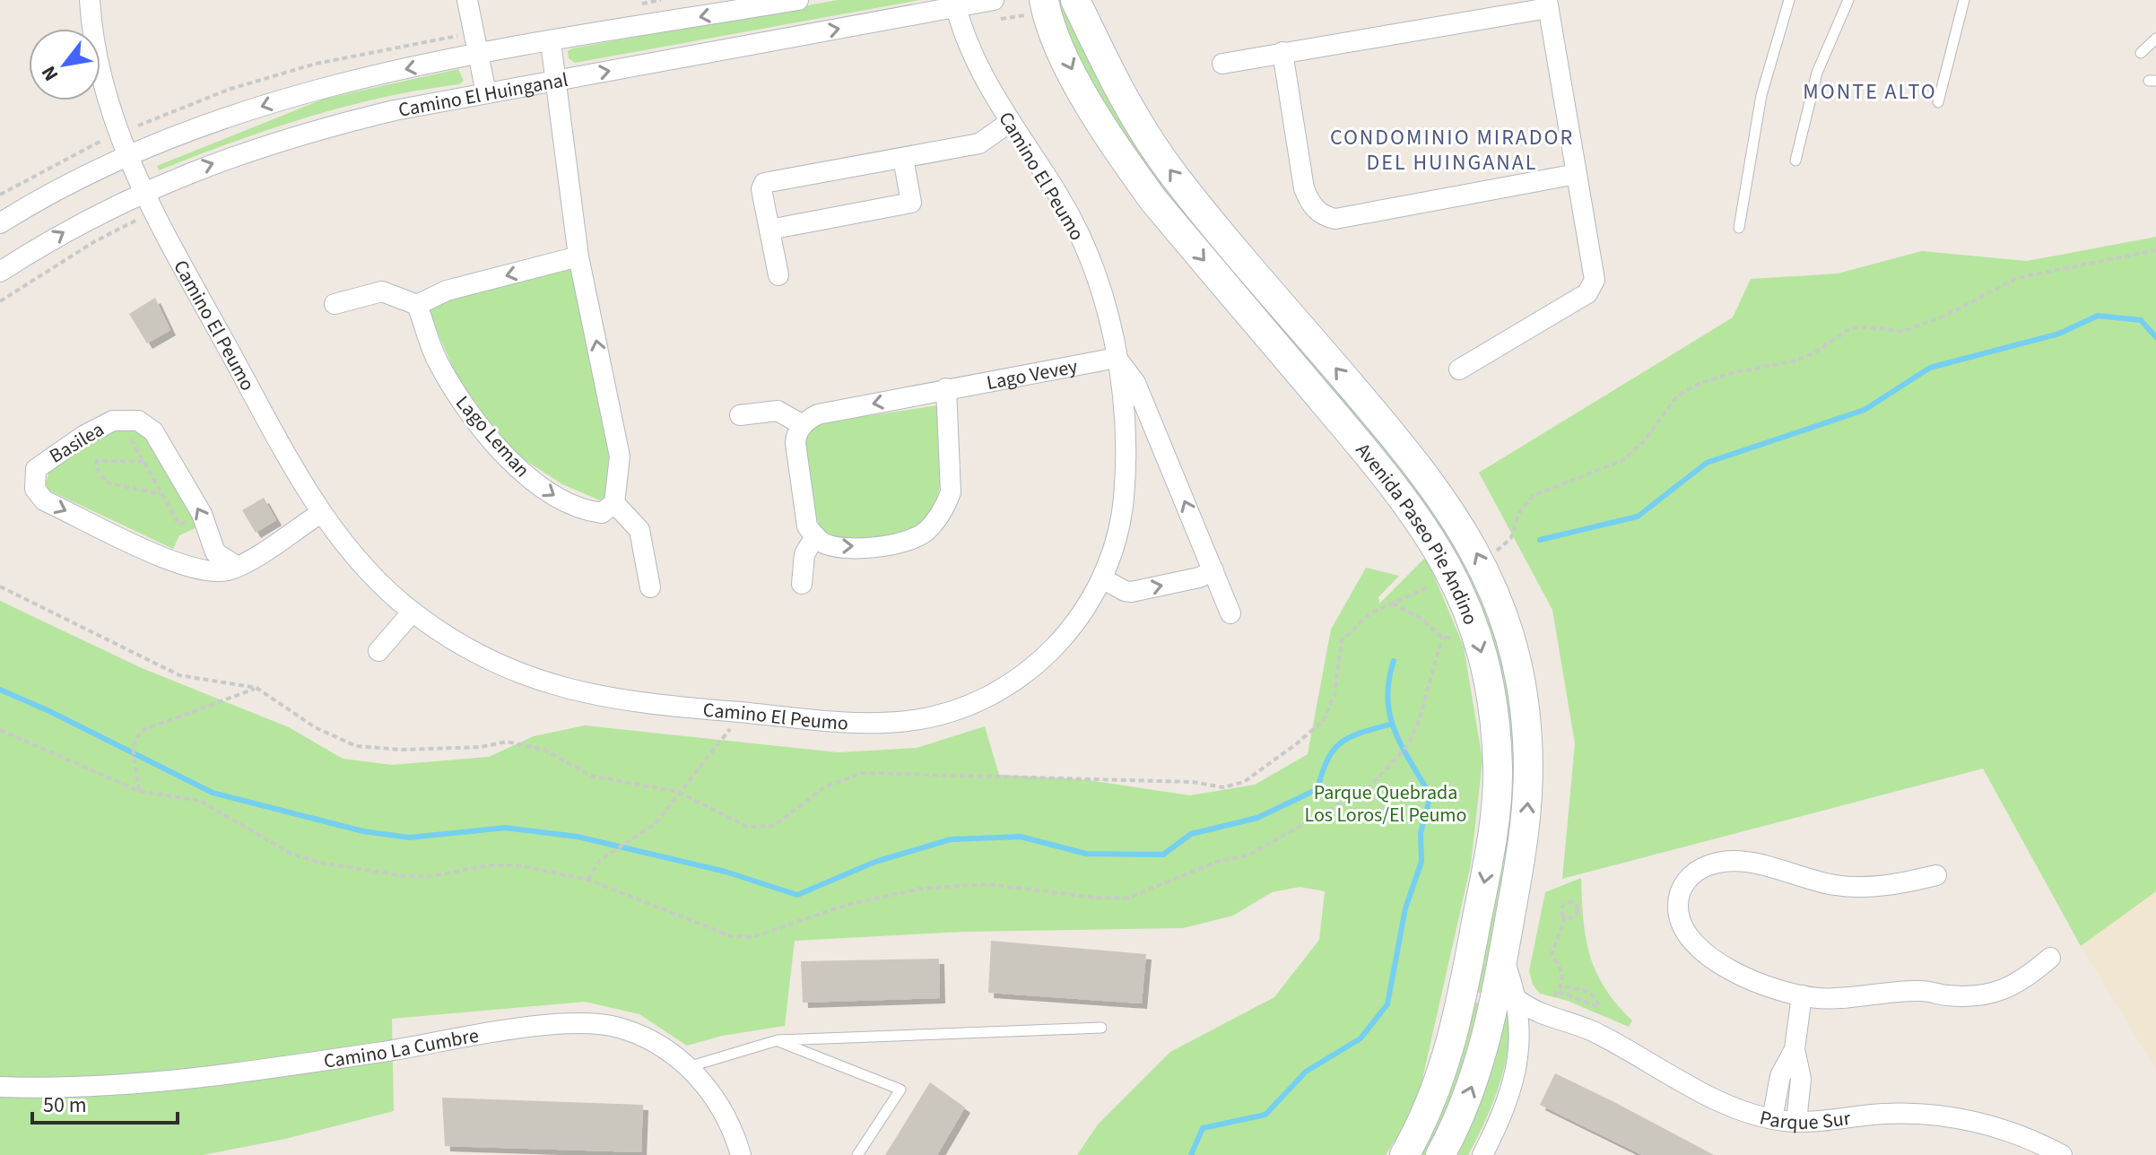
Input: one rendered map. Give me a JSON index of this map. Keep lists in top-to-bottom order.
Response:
{
  "streets": {
    "street": [
      "Camino El Huinganal",
      "Camino El Peumo",
      "Lago Vevey",
      "Lago Leman",
      "Basilea",
      "Avenida Paseo Pie Andino",
      "Camino La Cumbre",
      "Parque Sur"
    ]
  },
  "crossings": [
    ["Camino El Huinganal", "Camino El Peumo"],
    ["Camino El Peumo", "Lago Vevey"],
    ["Camino El Peumo", "Basilea"]
  ],
  "one_way": ["Lago Vevey", "Lago Leman"],
  "districts": ["MONTE ALTO", "CONDOMINIO MIRADOR DEL HUINGANAL"],
  "parks": ["Parque Quebrada Los Loros/El Peumo"],
  "scale_bar": "50 m",
  "north": "bottom left"
}
